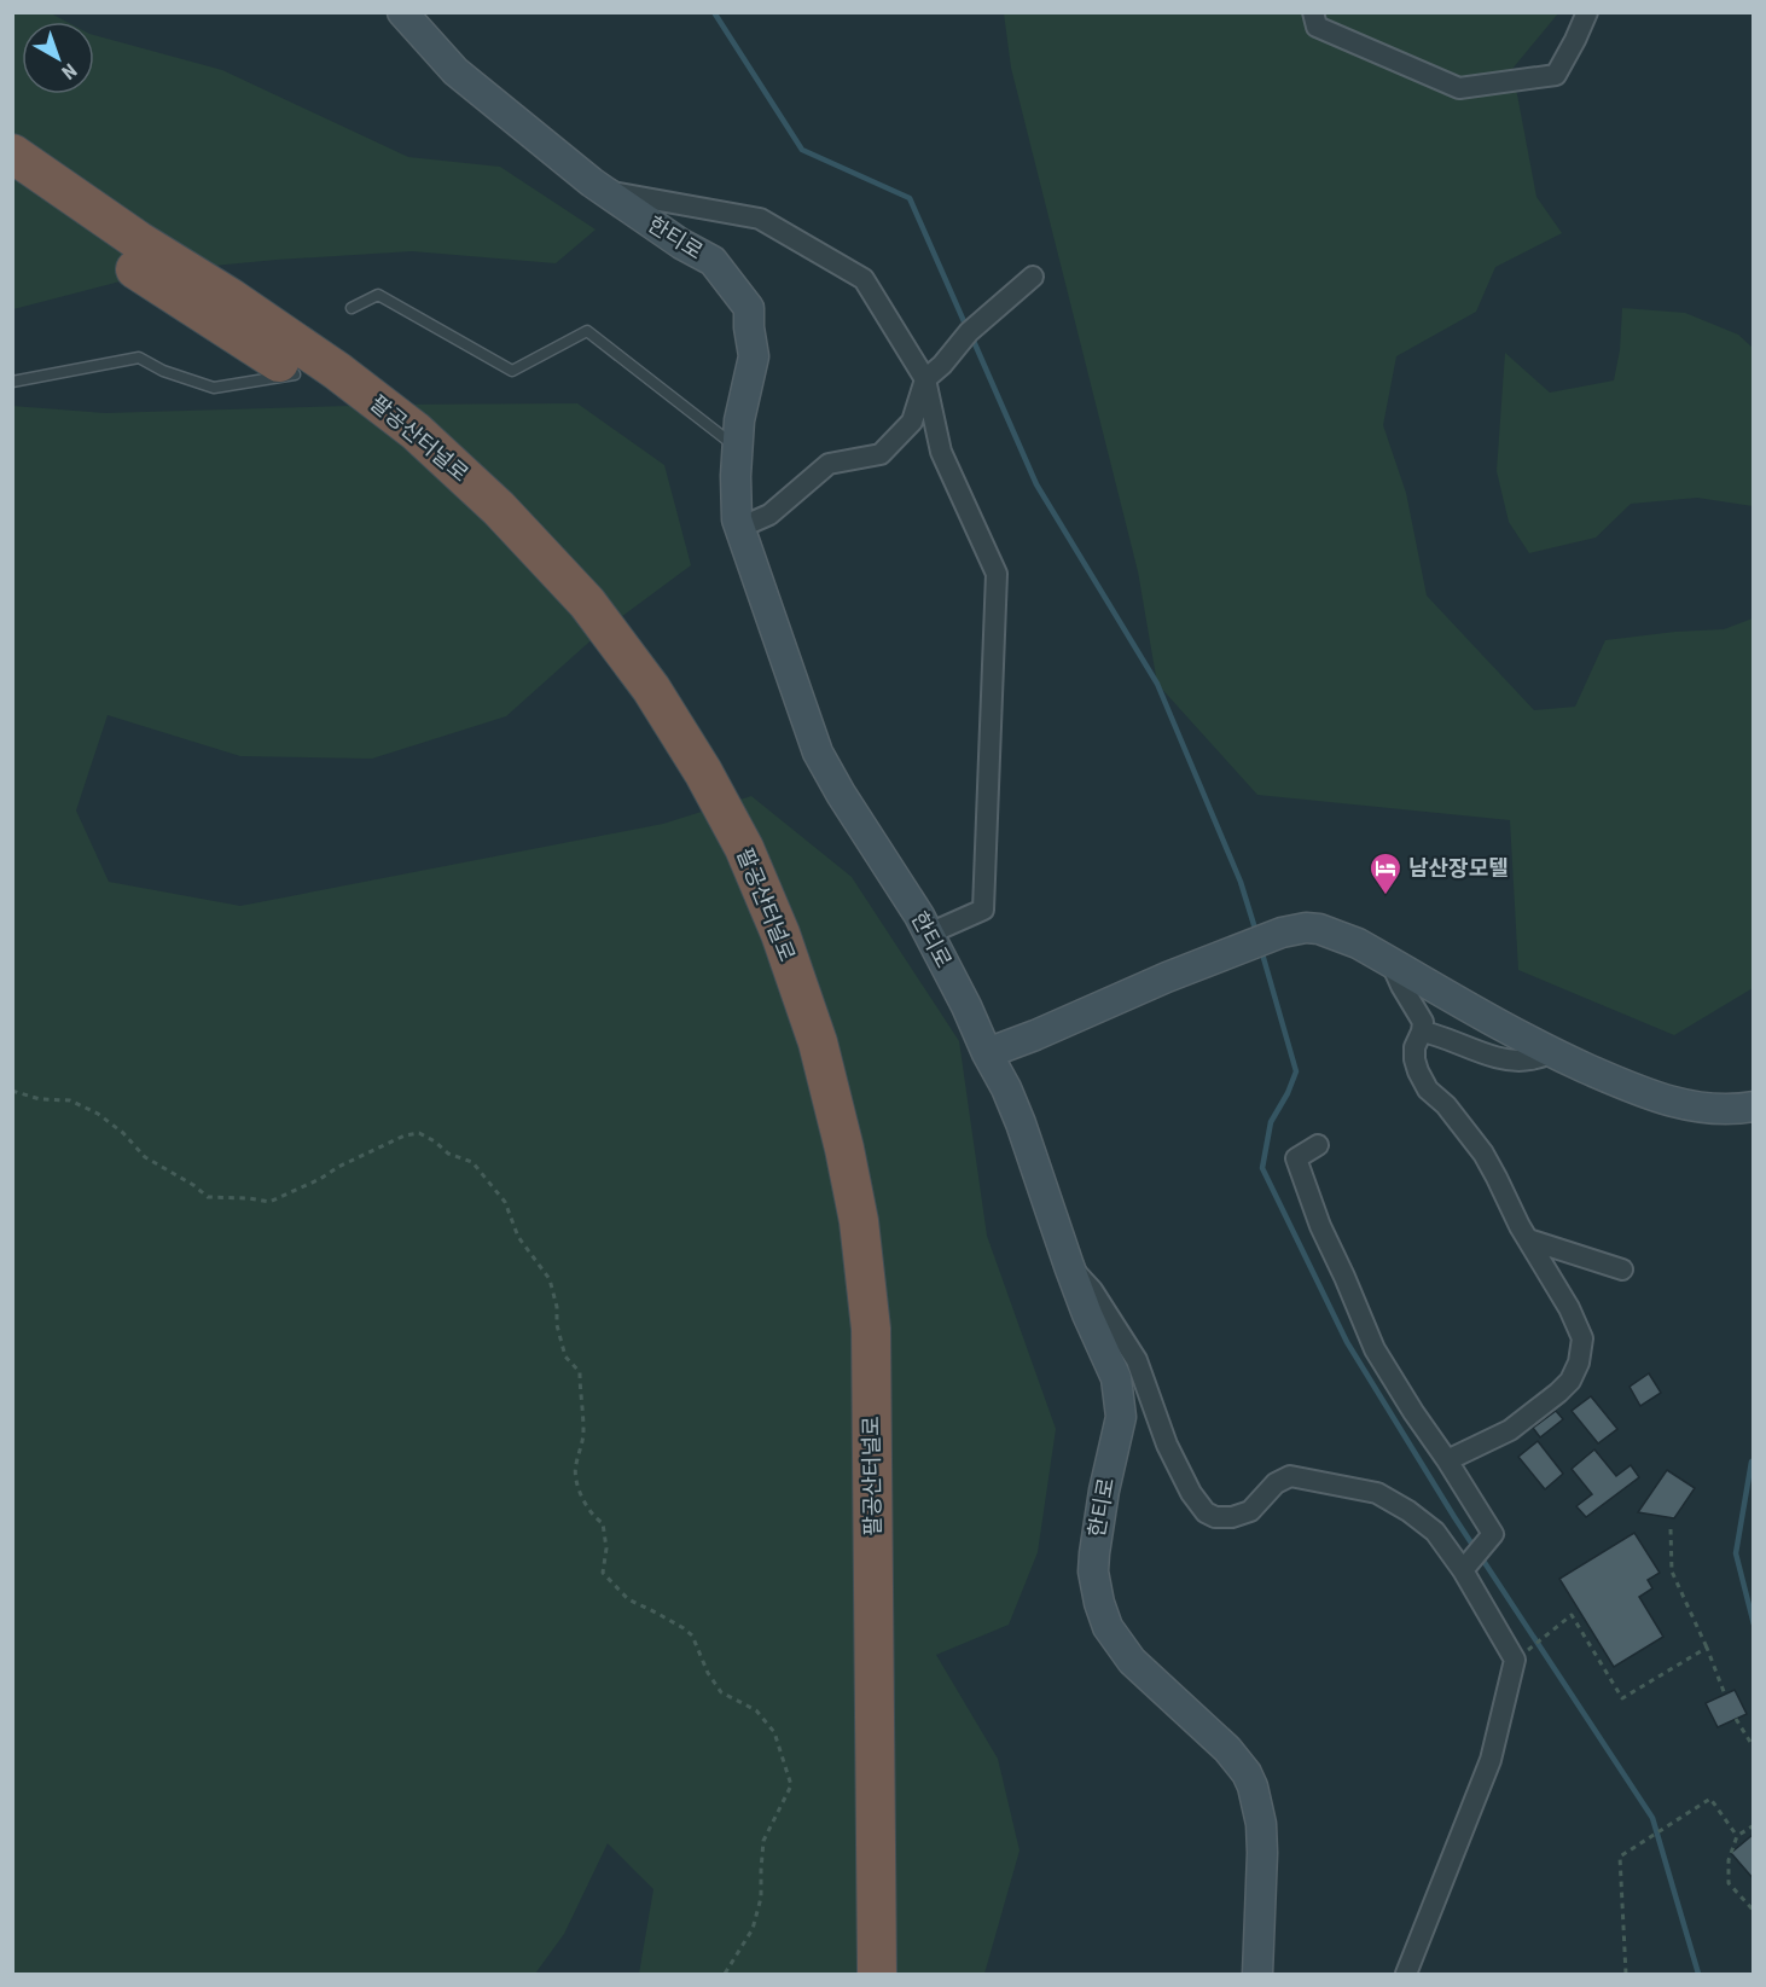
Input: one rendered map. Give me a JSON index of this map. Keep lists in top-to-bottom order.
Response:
{
  "streets": {
    "highway": ["팔공산터널로"],
    "street": ["한티로"]
  },
  "places": {
    "hotel": ["남산장모텔"]
  },
  "north": "bottom right"
}
